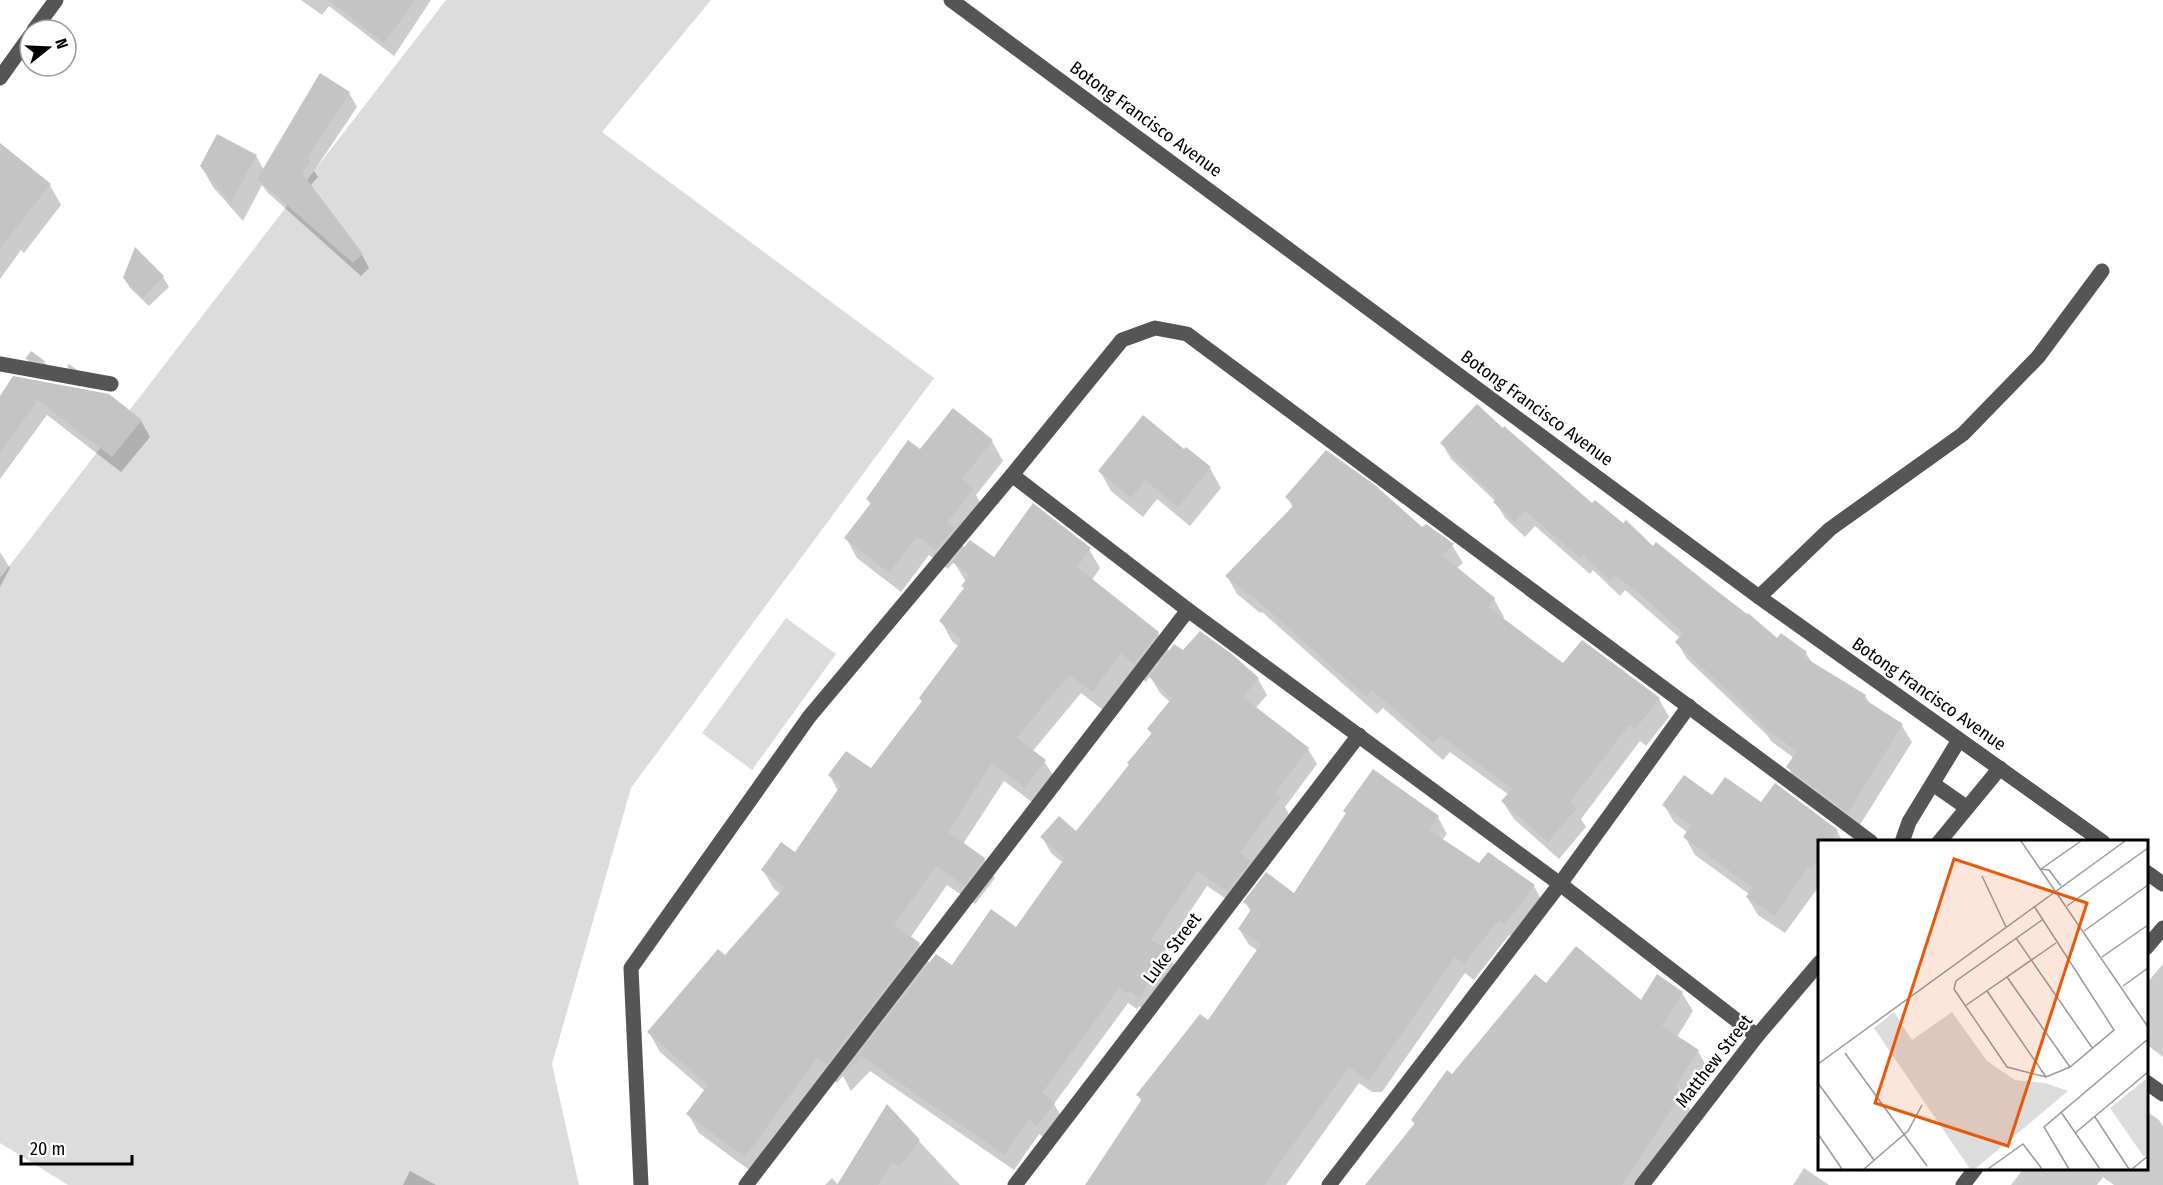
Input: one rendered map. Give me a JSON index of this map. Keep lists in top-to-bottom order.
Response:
{
  "streets": {
    "street": ["Botong Francisco Avenue", "Luke Street", "Matthew Street"]
  },
  "scale_bar": "20 m",
  "north": "right"
}
